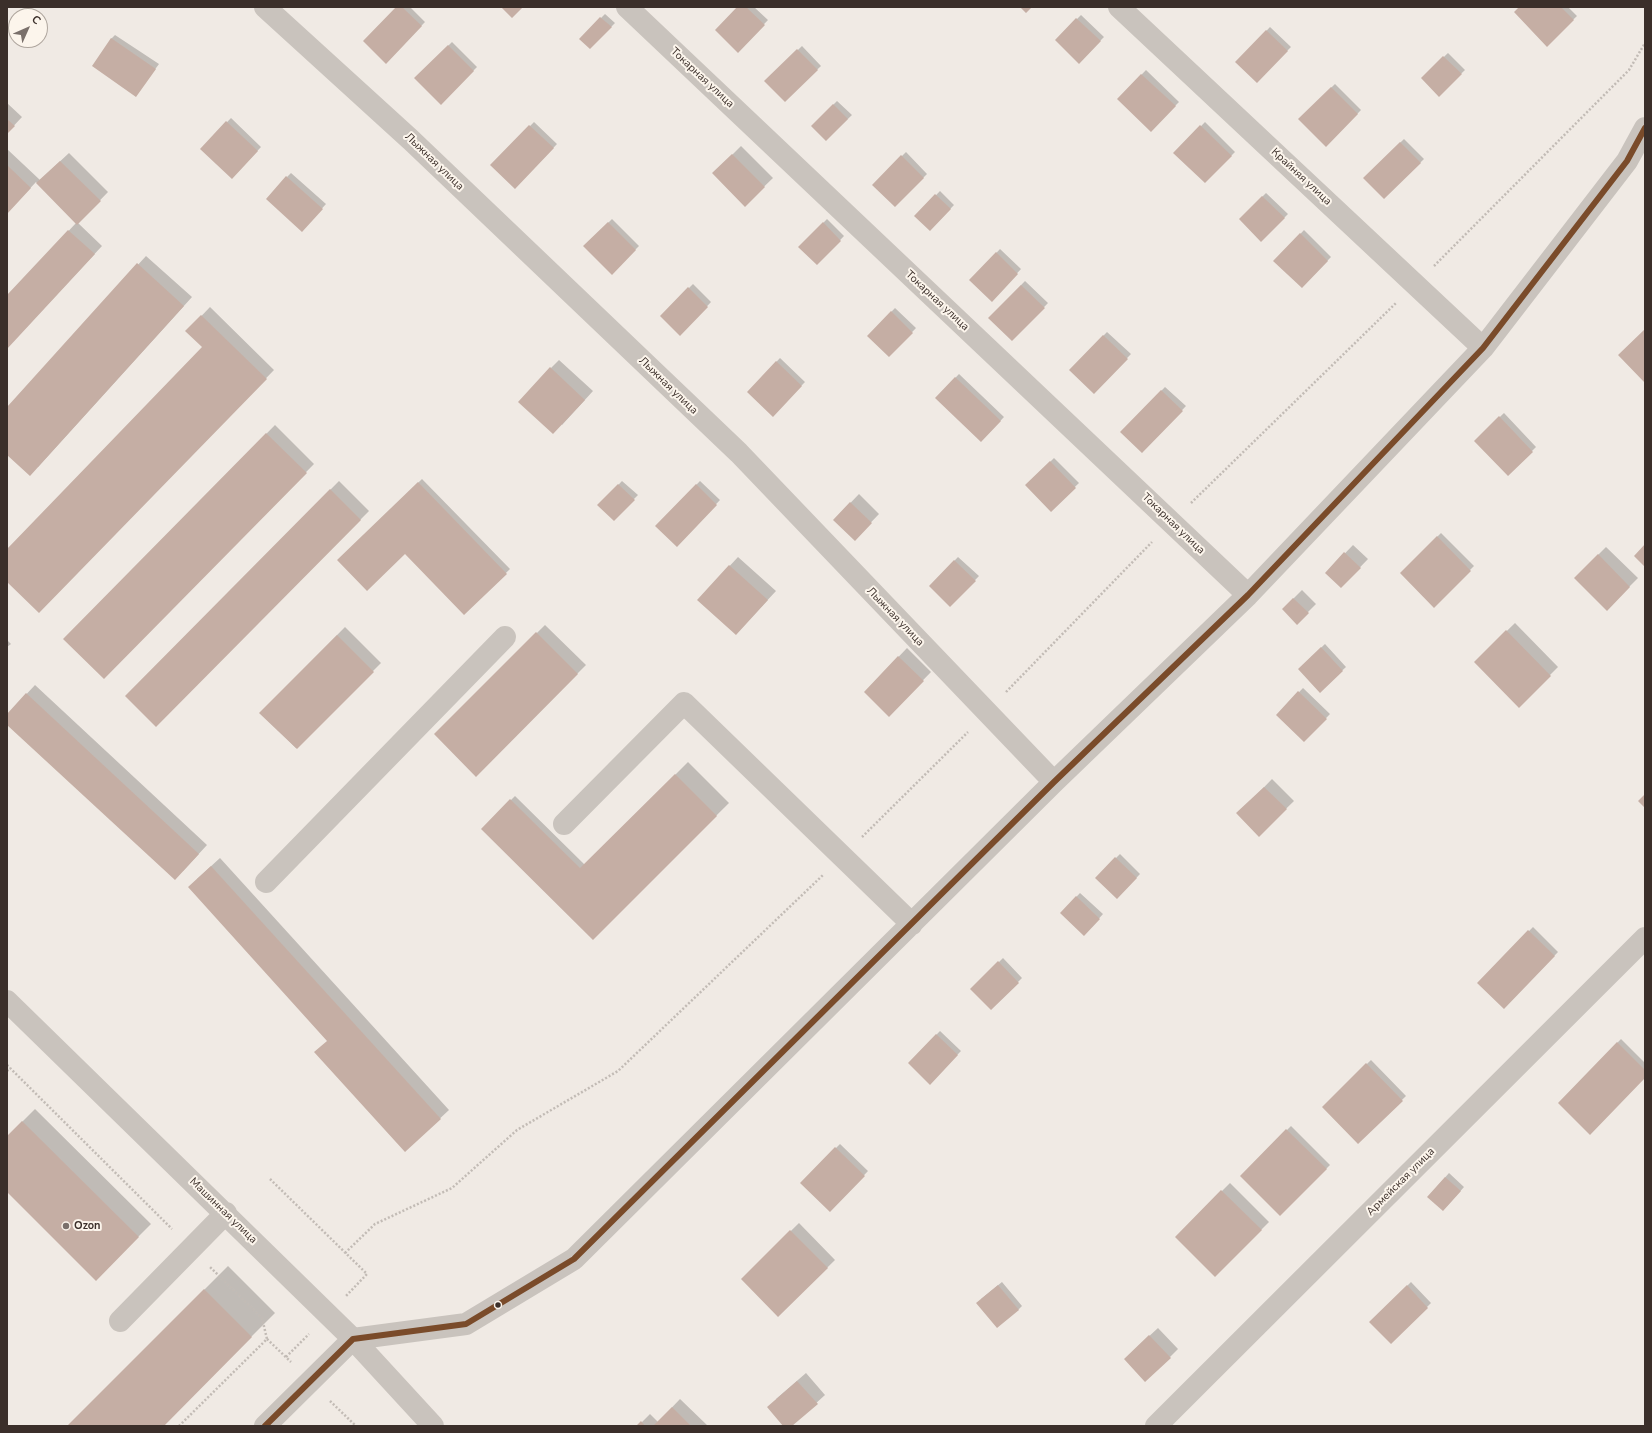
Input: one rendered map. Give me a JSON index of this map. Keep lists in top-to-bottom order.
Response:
{
  "streets": {
    "street": [
      "Токарная улица",
      "Лыжная улица",
      "Крайняя улица",
      "Армейская улица",
      "Машинная улица"
    ]
  },
  "places": ["Ozon"],
  "north": "top right"
}
